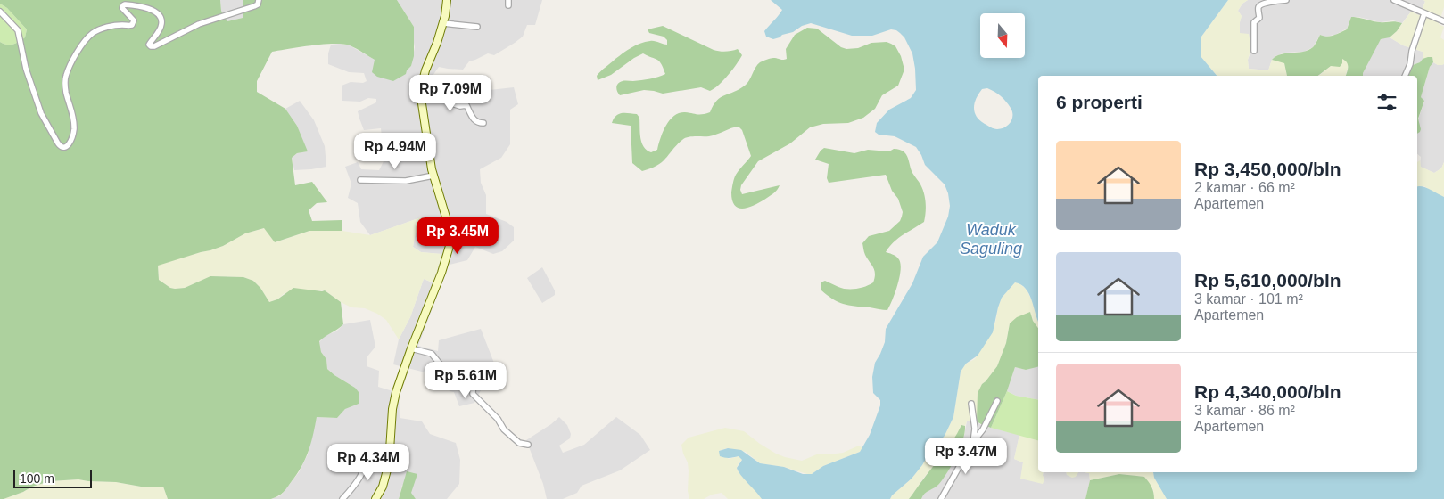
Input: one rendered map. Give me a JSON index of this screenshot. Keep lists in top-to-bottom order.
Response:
{
  "water": ["Waduk Saguling"],
  "scale_bar": "100 m",
  "north": "bottom",
  "page": {
    "price": [
      "Rp 7.09M",
      "Rp 4.94M",
      "Rp 3.45M",
      "Rp 5.61M",
      "Rp 3.47M",
      "Rp 4.34M"
    ],
    "heading": "6 properti",
    "list": [
      {
        "name": "Rp 3,450,000/bln",
        "note": "2 kamar · 66 m² · Apartemen"
      },
      {
        "name": "Rp 5,610,000/bln",
        "note": "3 kamar · 101 m² · Apartemen"
      },
      {
        "name": "Rp 4,340,000/bln",
        "note": "3 kamar · 86 m² · Apartemen"
      }
    ],
    "scale": "100 m"
  }
}
